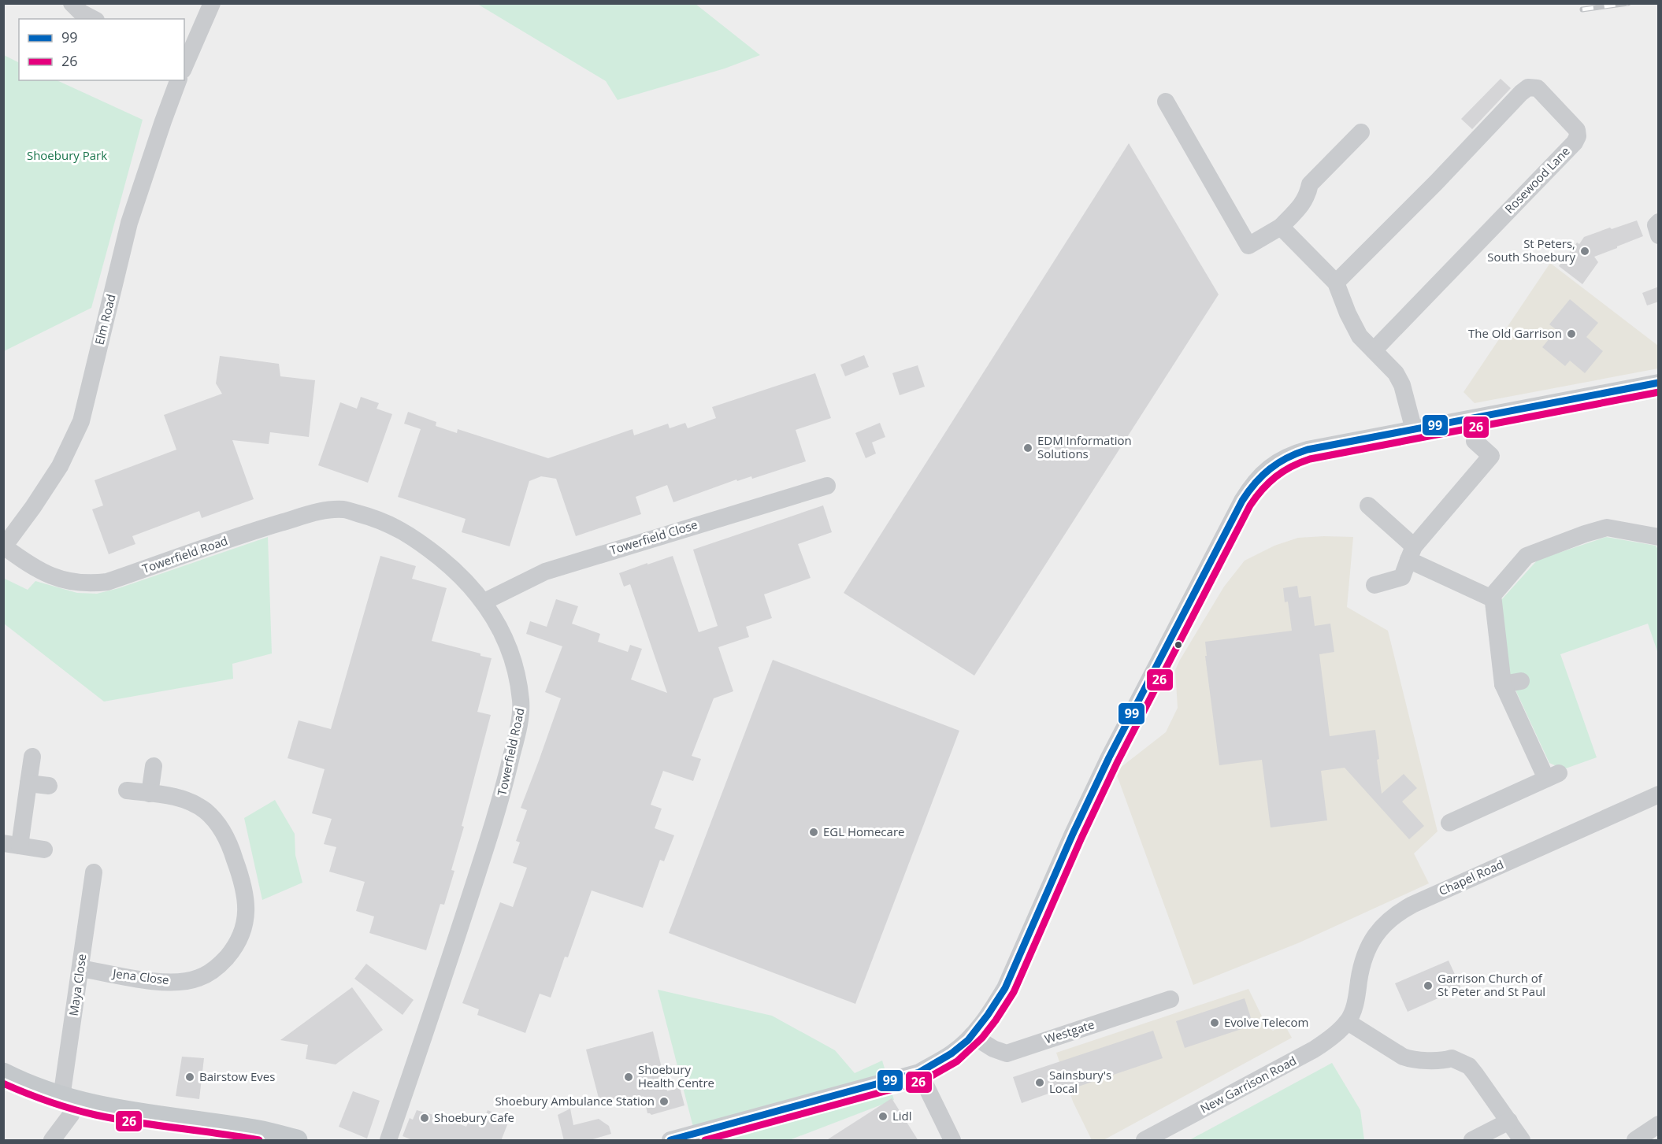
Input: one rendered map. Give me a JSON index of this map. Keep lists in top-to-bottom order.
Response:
{
  "streets": {
    "street": [
      "Rosewood Lane",
      "Elm Road",
      "Towerfield Close",
      "Towerfield Road",
      "Chapel Road",
      "Jena Close",
      "Maya Close",
      "Westgate",
      "New Garrison Road"
    ]
  },
  "crossings": [
    ["Elm Road", "Towerfield Road"],
    ["Towerfield Close", "Towerfield Road"],
    ["Chapel Road", "New Garrison Road"],
    ["Jena Close", "Maya Close"]
  ],
  "parks": ["Shoebury Park"],
  "places": [
    "St Peters, South Shoebury",
    "The Old Garrison",
    "EDM Information Solutions",
    "EGL Homecare",
    "Garrison Church of St Peter and St Paul",
    "Evolve Telecom",
    "Bairstow Eves",
    "Shoebury Health Centre",
    "Sainsbury's Local",
    "Shoebury Ambulance Station",
    "Lidl",
    "Shoebury Cafe"
  ],
  "lines": ["transit line 99", "transit line 26"],
  "legend": ["99", "26"]
}
